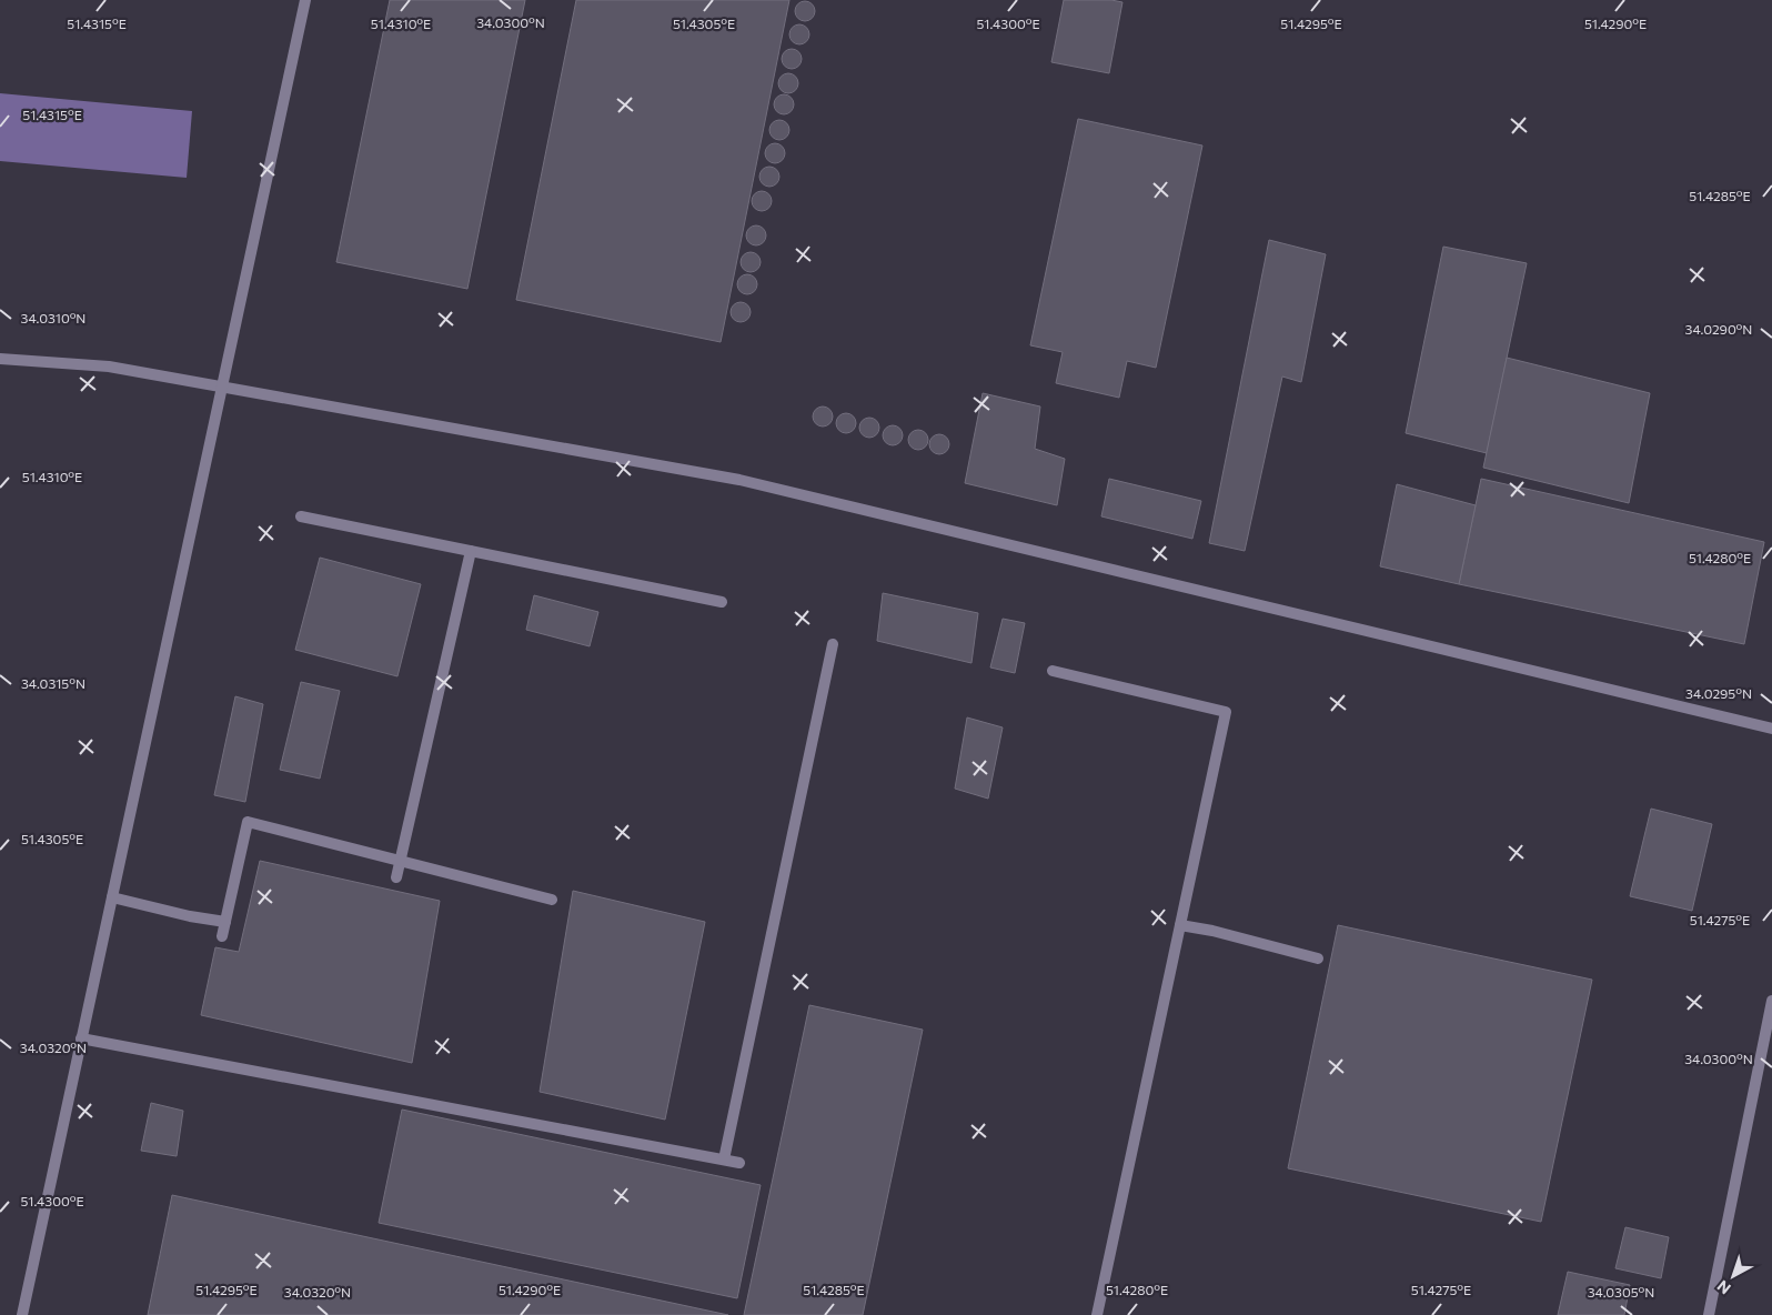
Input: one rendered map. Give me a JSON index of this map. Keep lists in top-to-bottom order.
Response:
{
  "north": "bottom left",
  "coordinates": [
    "34.0300°N",
    "51.4315°E",
    "51.4310°E",
    "51.4305°E",
    "51.4300°E",
    "51.4295°E",
    "51.4290°E",
    "51.4285°E",
    "34.0310°N",
    "34.0290°N",
    "51.4280°E",
    "34.0315°N",
    "34.0295°N",
    "51.4275°E",
    "34.0320°N",
    "34.0305°N"
  ]
}
